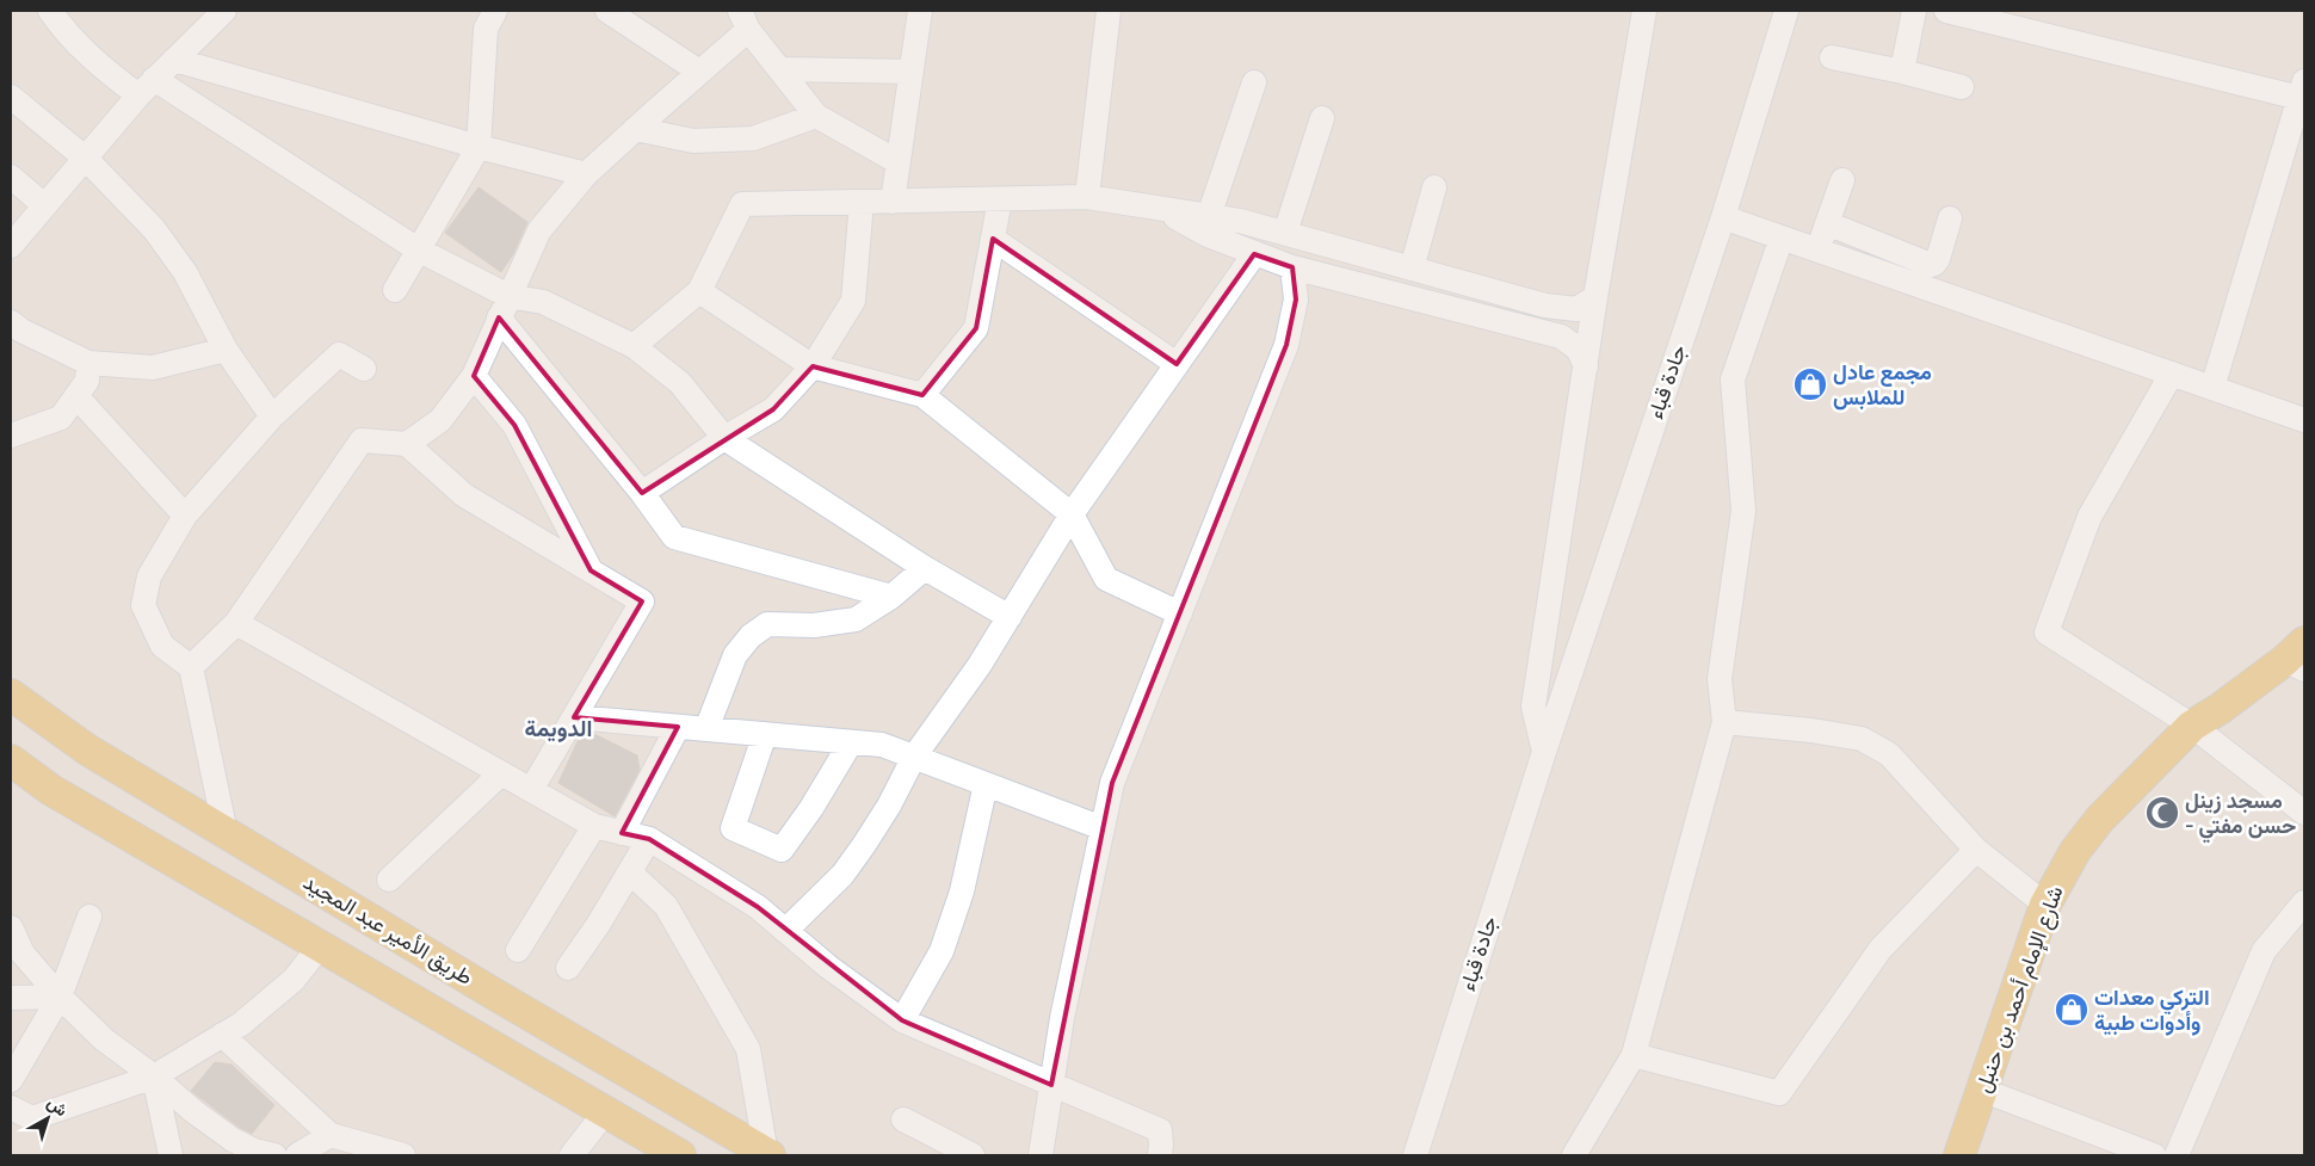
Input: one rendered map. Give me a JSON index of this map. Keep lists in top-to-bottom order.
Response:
{
  "streets": {
    "main road": ["طريق الأمير عبد المجيد", "شارع الإمام أحمد بن حنبل"],
    "street": ["جادة قباء"]
  },
  "districts": ["الدويمة"],
  "places": {
    "shop": ["مجمع عادل للملابس", "التركي معدات وأدوات طبية"],
    "mosque": ["مسجد زينل - حسن مفتي"]
  },
  "north": "top right"
}
